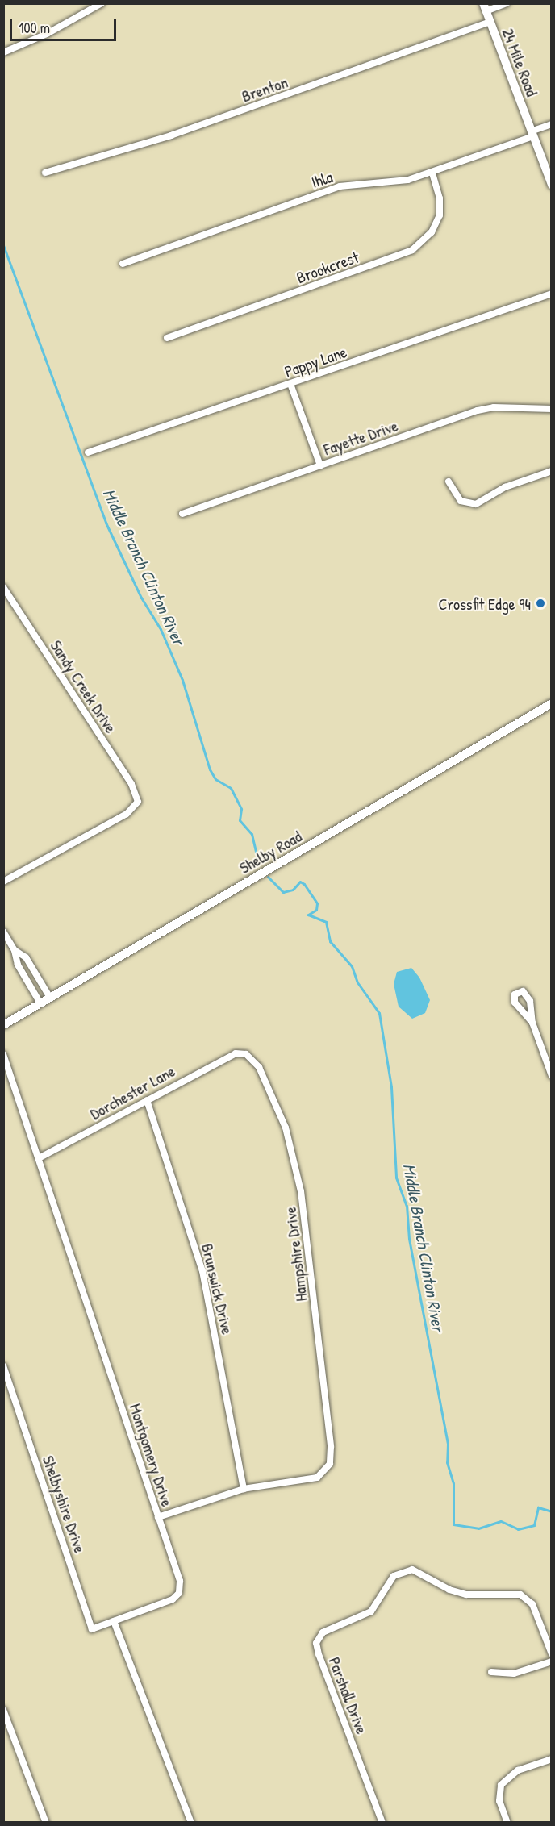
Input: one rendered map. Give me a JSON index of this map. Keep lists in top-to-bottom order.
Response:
{
  "streets": {
    "street": [
      "24 Mile Road",
      "Brenton",
      "Ihla",
      "Brookcrest",
      "Pappy Lane",
      "Fayette Drive",
      "Sandy Creek Drive",
      "Shelby Road",
      "Dorchester Lane",
      "Hampshire Drive",
      "Brunswick Drive",
      "Montgomery Drive",
      "Shelbyshire Drive",
      "Parshall Drive"
    ]
  },
  "crossings": [
    ["24 Mile Road", "Brenton"],
    ["24 Mile Road", "Ihla"],
    ["Ihla", "Brookcrest"],
    ["Dorchester Lane", "Hampshire Drive"],
    ["Dorchester Lane", "Brunswick Drive"],
    ["Dorchester Lane", "Montgomery Drive"],
    ["Hampshire Drive", "Brunswick Drive"],
    ["Montgomery Drive", "Shelbyshire Drive"]
  ],
  "water": ["Middle Branch Clinton River"],
  "places": ["Crossfit Edge 94"],
  "scale_bar": "100 m"
}
